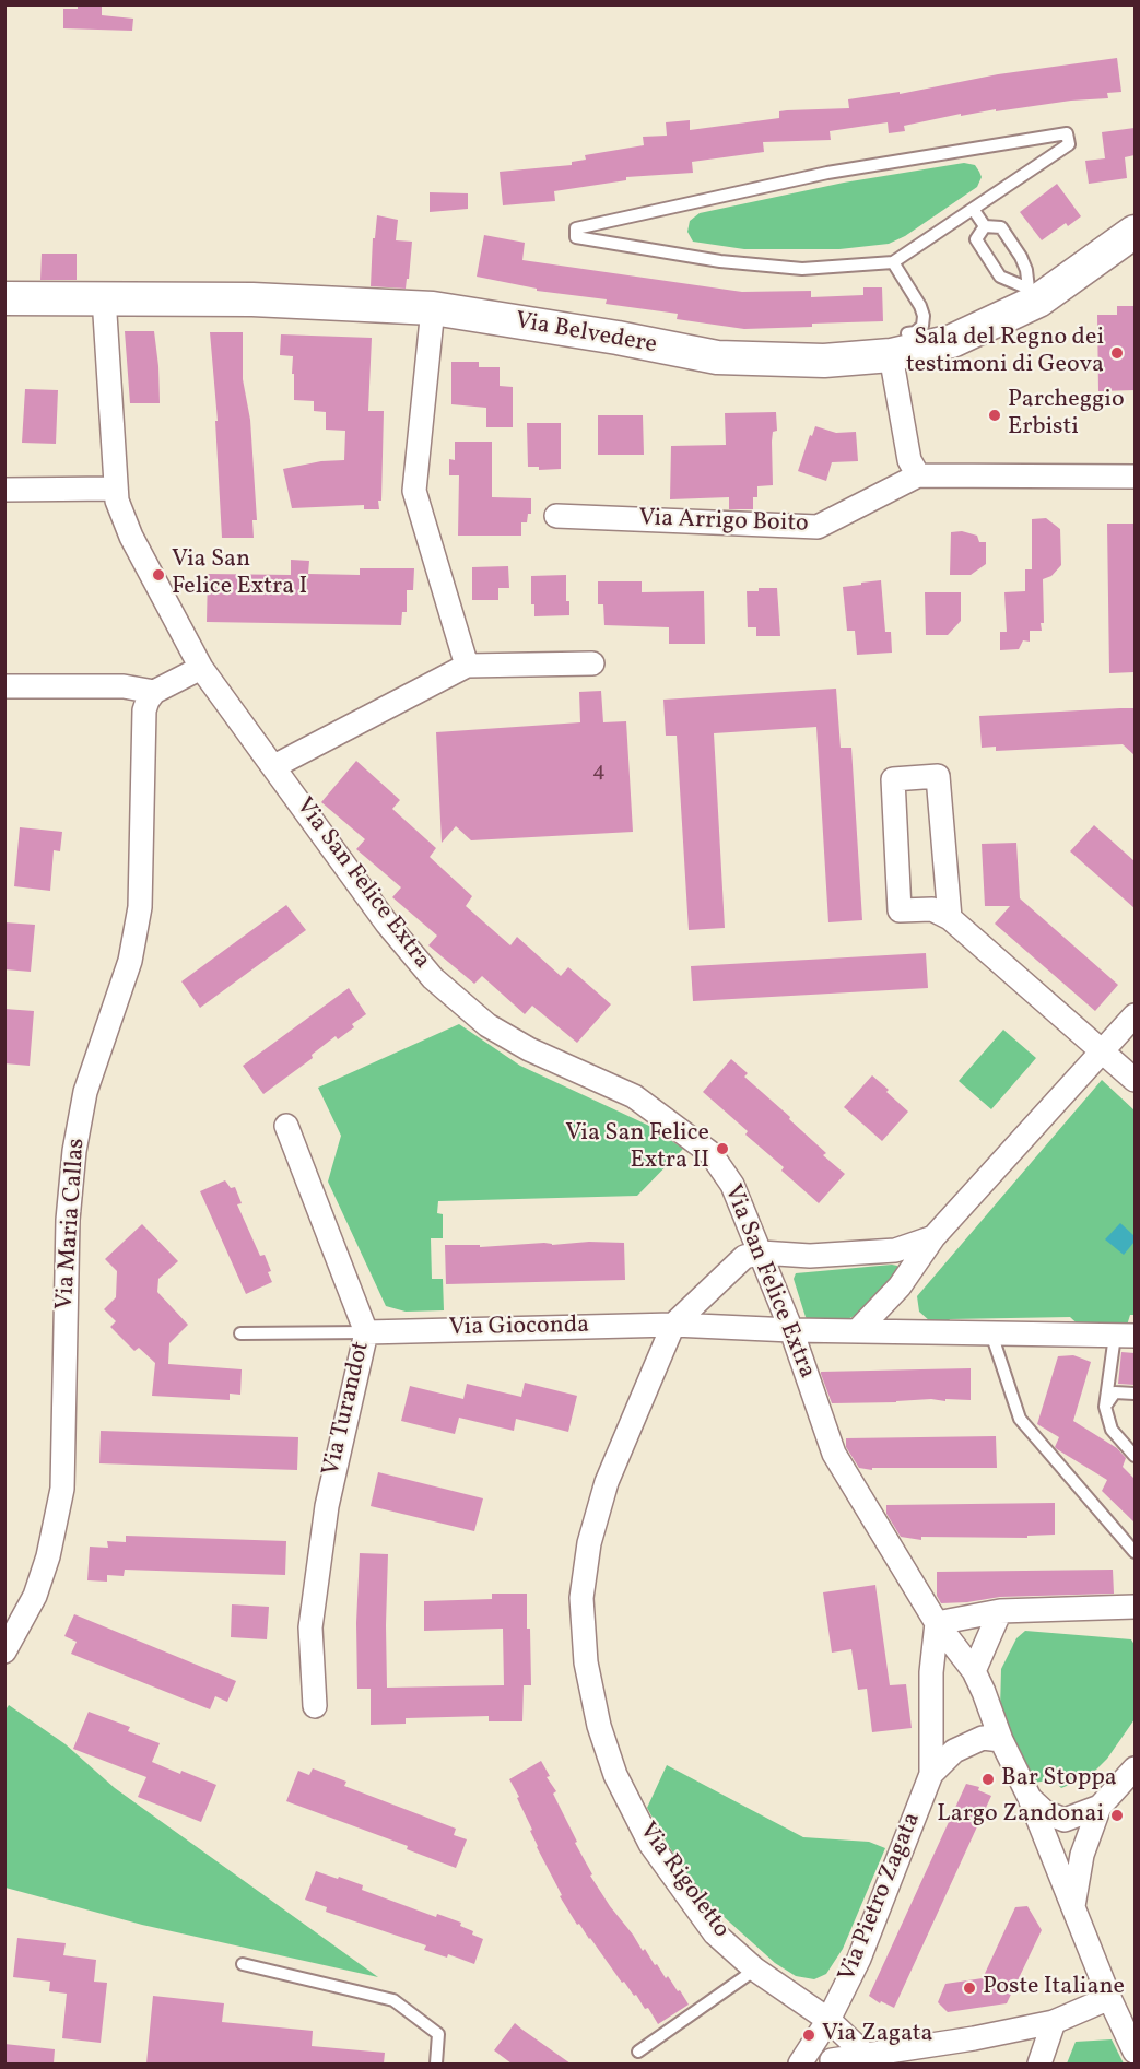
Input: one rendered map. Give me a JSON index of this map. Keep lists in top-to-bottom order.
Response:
{
  "streets": {
    "street": [
      "Via Belvedere",
      "Via Arrigo Boito",
      "Via San Felice Extra",
      "Via Maria Callas",
      "Via Gioconda",
      "Via Turandot",
      "Via Rigoletto",
      "Via Pietro Zagata"
    ]
  },
  "crossings": [
    ["Via Belvedere", "Via San Felice Extra"],
    ["Via San Felice Extra", "Via Gioconda"],
    ["Via San Felice Extra", "Via Pietro Zagata"],
    ["Via Gioconda", "Via Turandot"],
    ["Via Gioconda", "Via Rigoletto"],
    ["Via Rigoletto", "Via Pietro Zagata"]
  ],
  "places": [
    "Sala del Regno dei testimoni di Geova",
    "Parcheggio Erbisti",
    "Via San Felice Extra I",
    "Via San Felice Extra II",
    "Bar Stoppa",
    "Largo Zandonai",
    "Poste Italiane",
    "Via Zagata"
  ],
  "house_numbers": ["4"]
}
